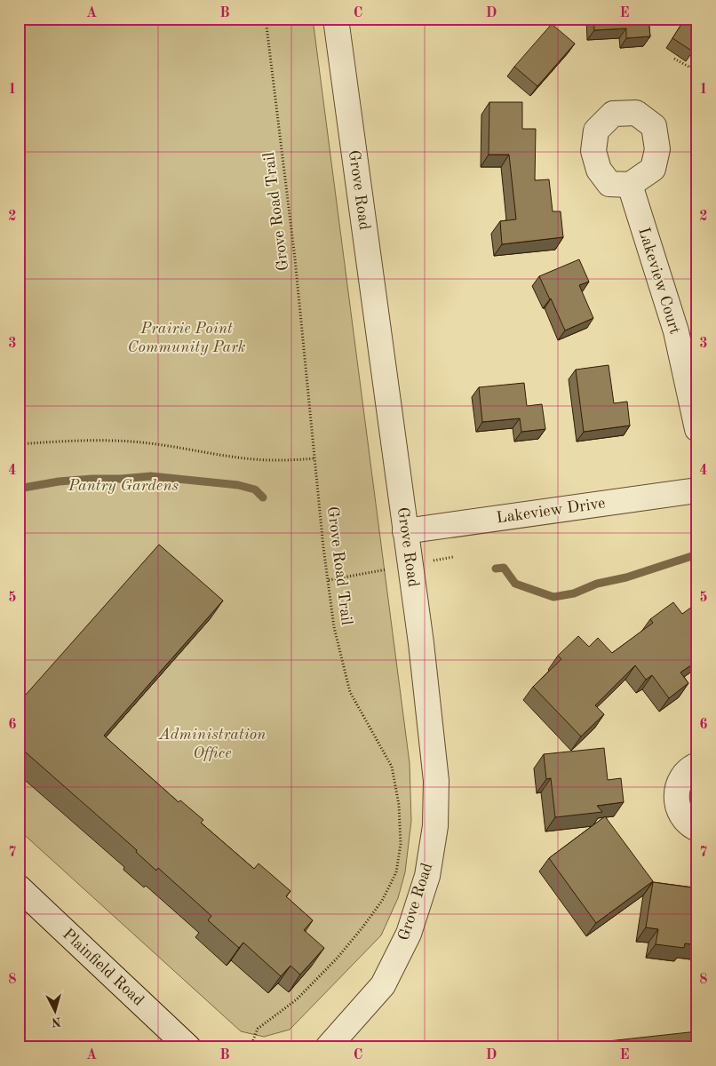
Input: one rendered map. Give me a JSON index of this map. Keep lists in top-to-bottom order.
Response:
{
  "streets": {
    "street": [
      "Grove Road",
      "Lakeview Court",
      "Lakeview Drive",
      "Plainfield Road"
    ],
    "path": ["Grove Road Trail"]
  },
  "crossings": [
    ["Grove Road", "Lakeview Drive"]
  ],
  "parks": ["Prairie Point Community Park", "Pantry Gardens", "Administration Office"],
  "north": "bottom",
  "grid": {
    "columns": [
      "A",
      "B",
      "C",
      "D",
      "E"
    ],
    "rows": [
      "1",
      "2",
      "3",
      "4",
      "5",
      "6",
      "7",
      "8"
    ]
  }
}
